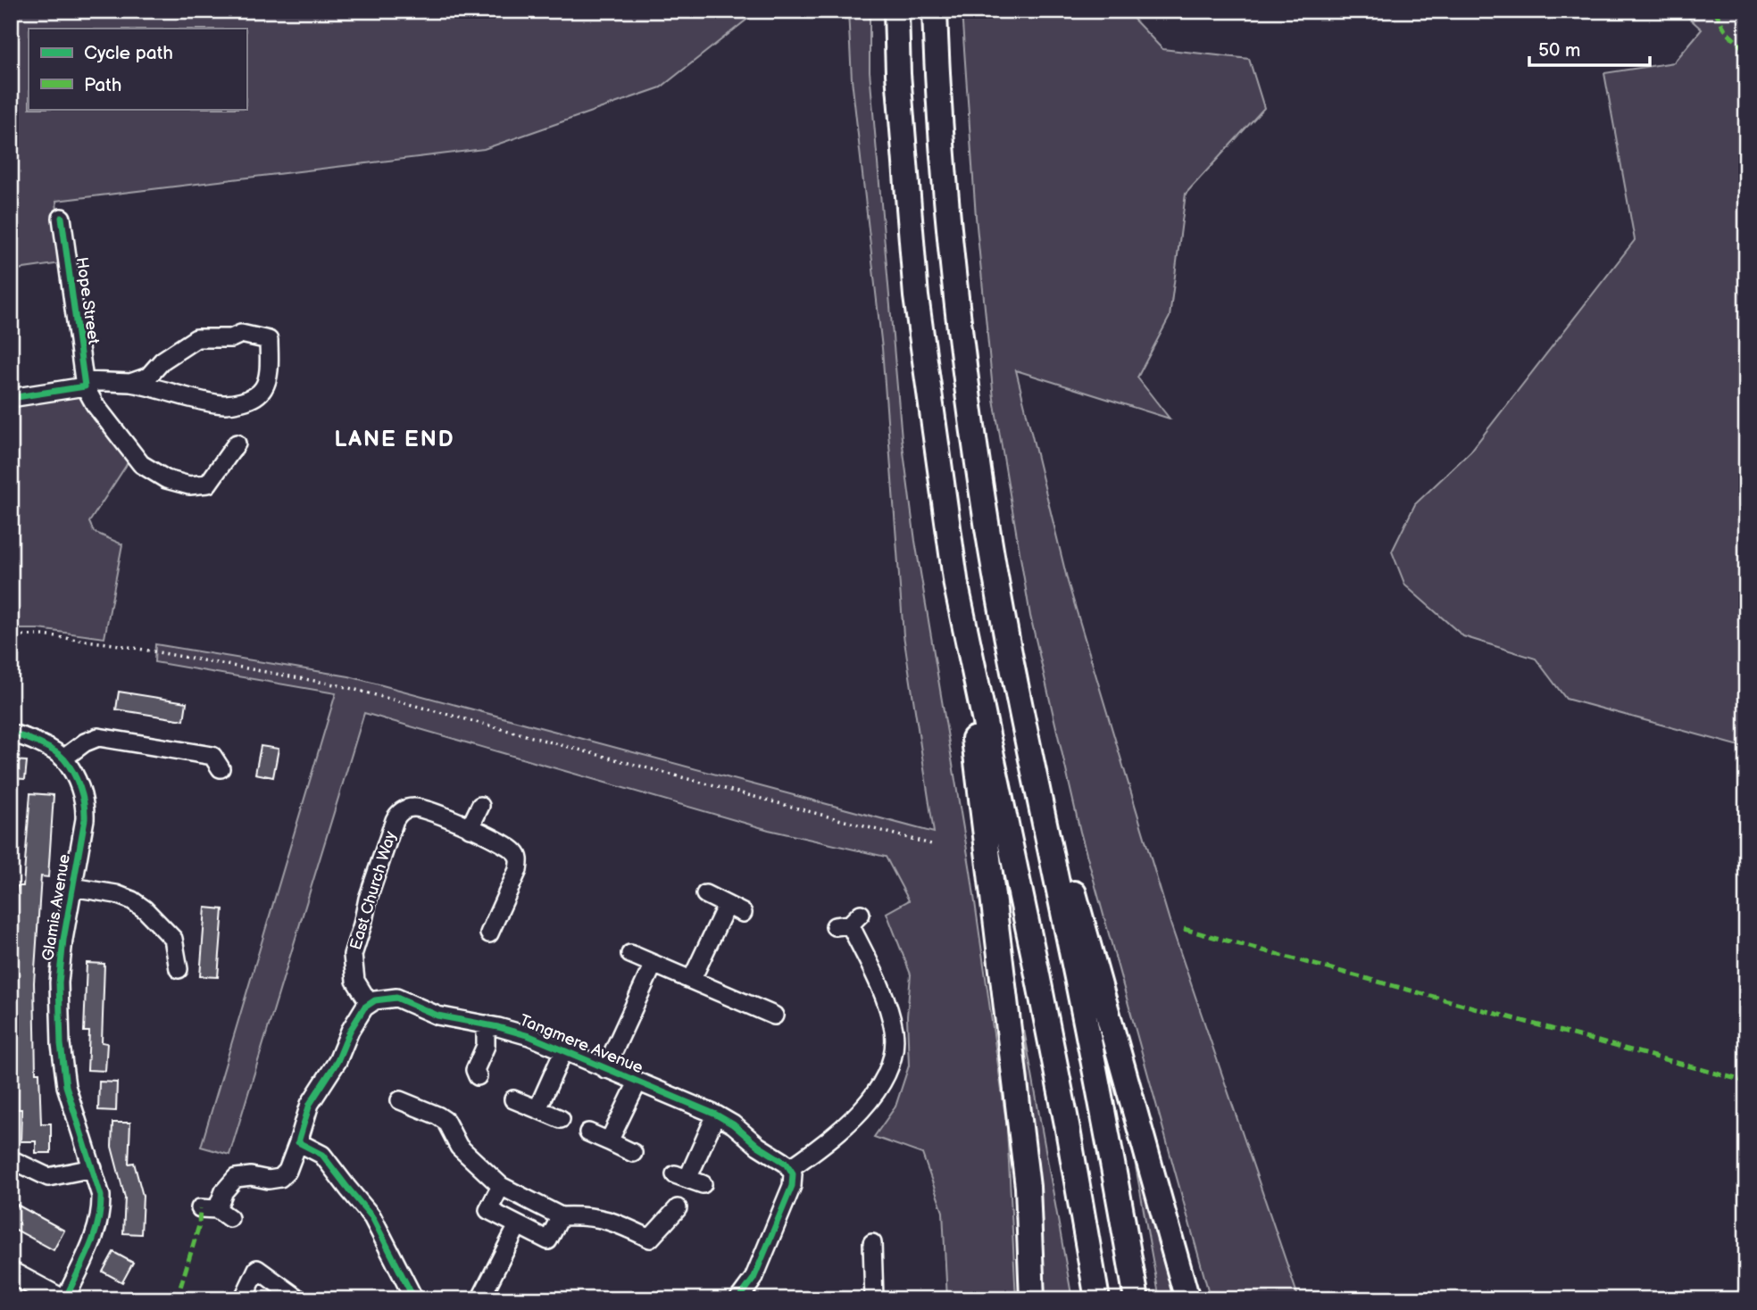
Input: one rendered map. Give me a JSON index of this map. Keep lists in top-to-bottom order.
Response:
{
  "streets": {
    "street": [
      "Hope Street",
      "East Church Way",
      "Glamis Avenue",
      "Tangmere Avenue"
    ]
  },
  "crossings": [
    ["East Church Way", "Tangmere Avenue"]
  ],
  "districts": ["LANE END"],
  "legend": ["Cycle path", "Path"],
  "scale_bar": "50 m"
}
